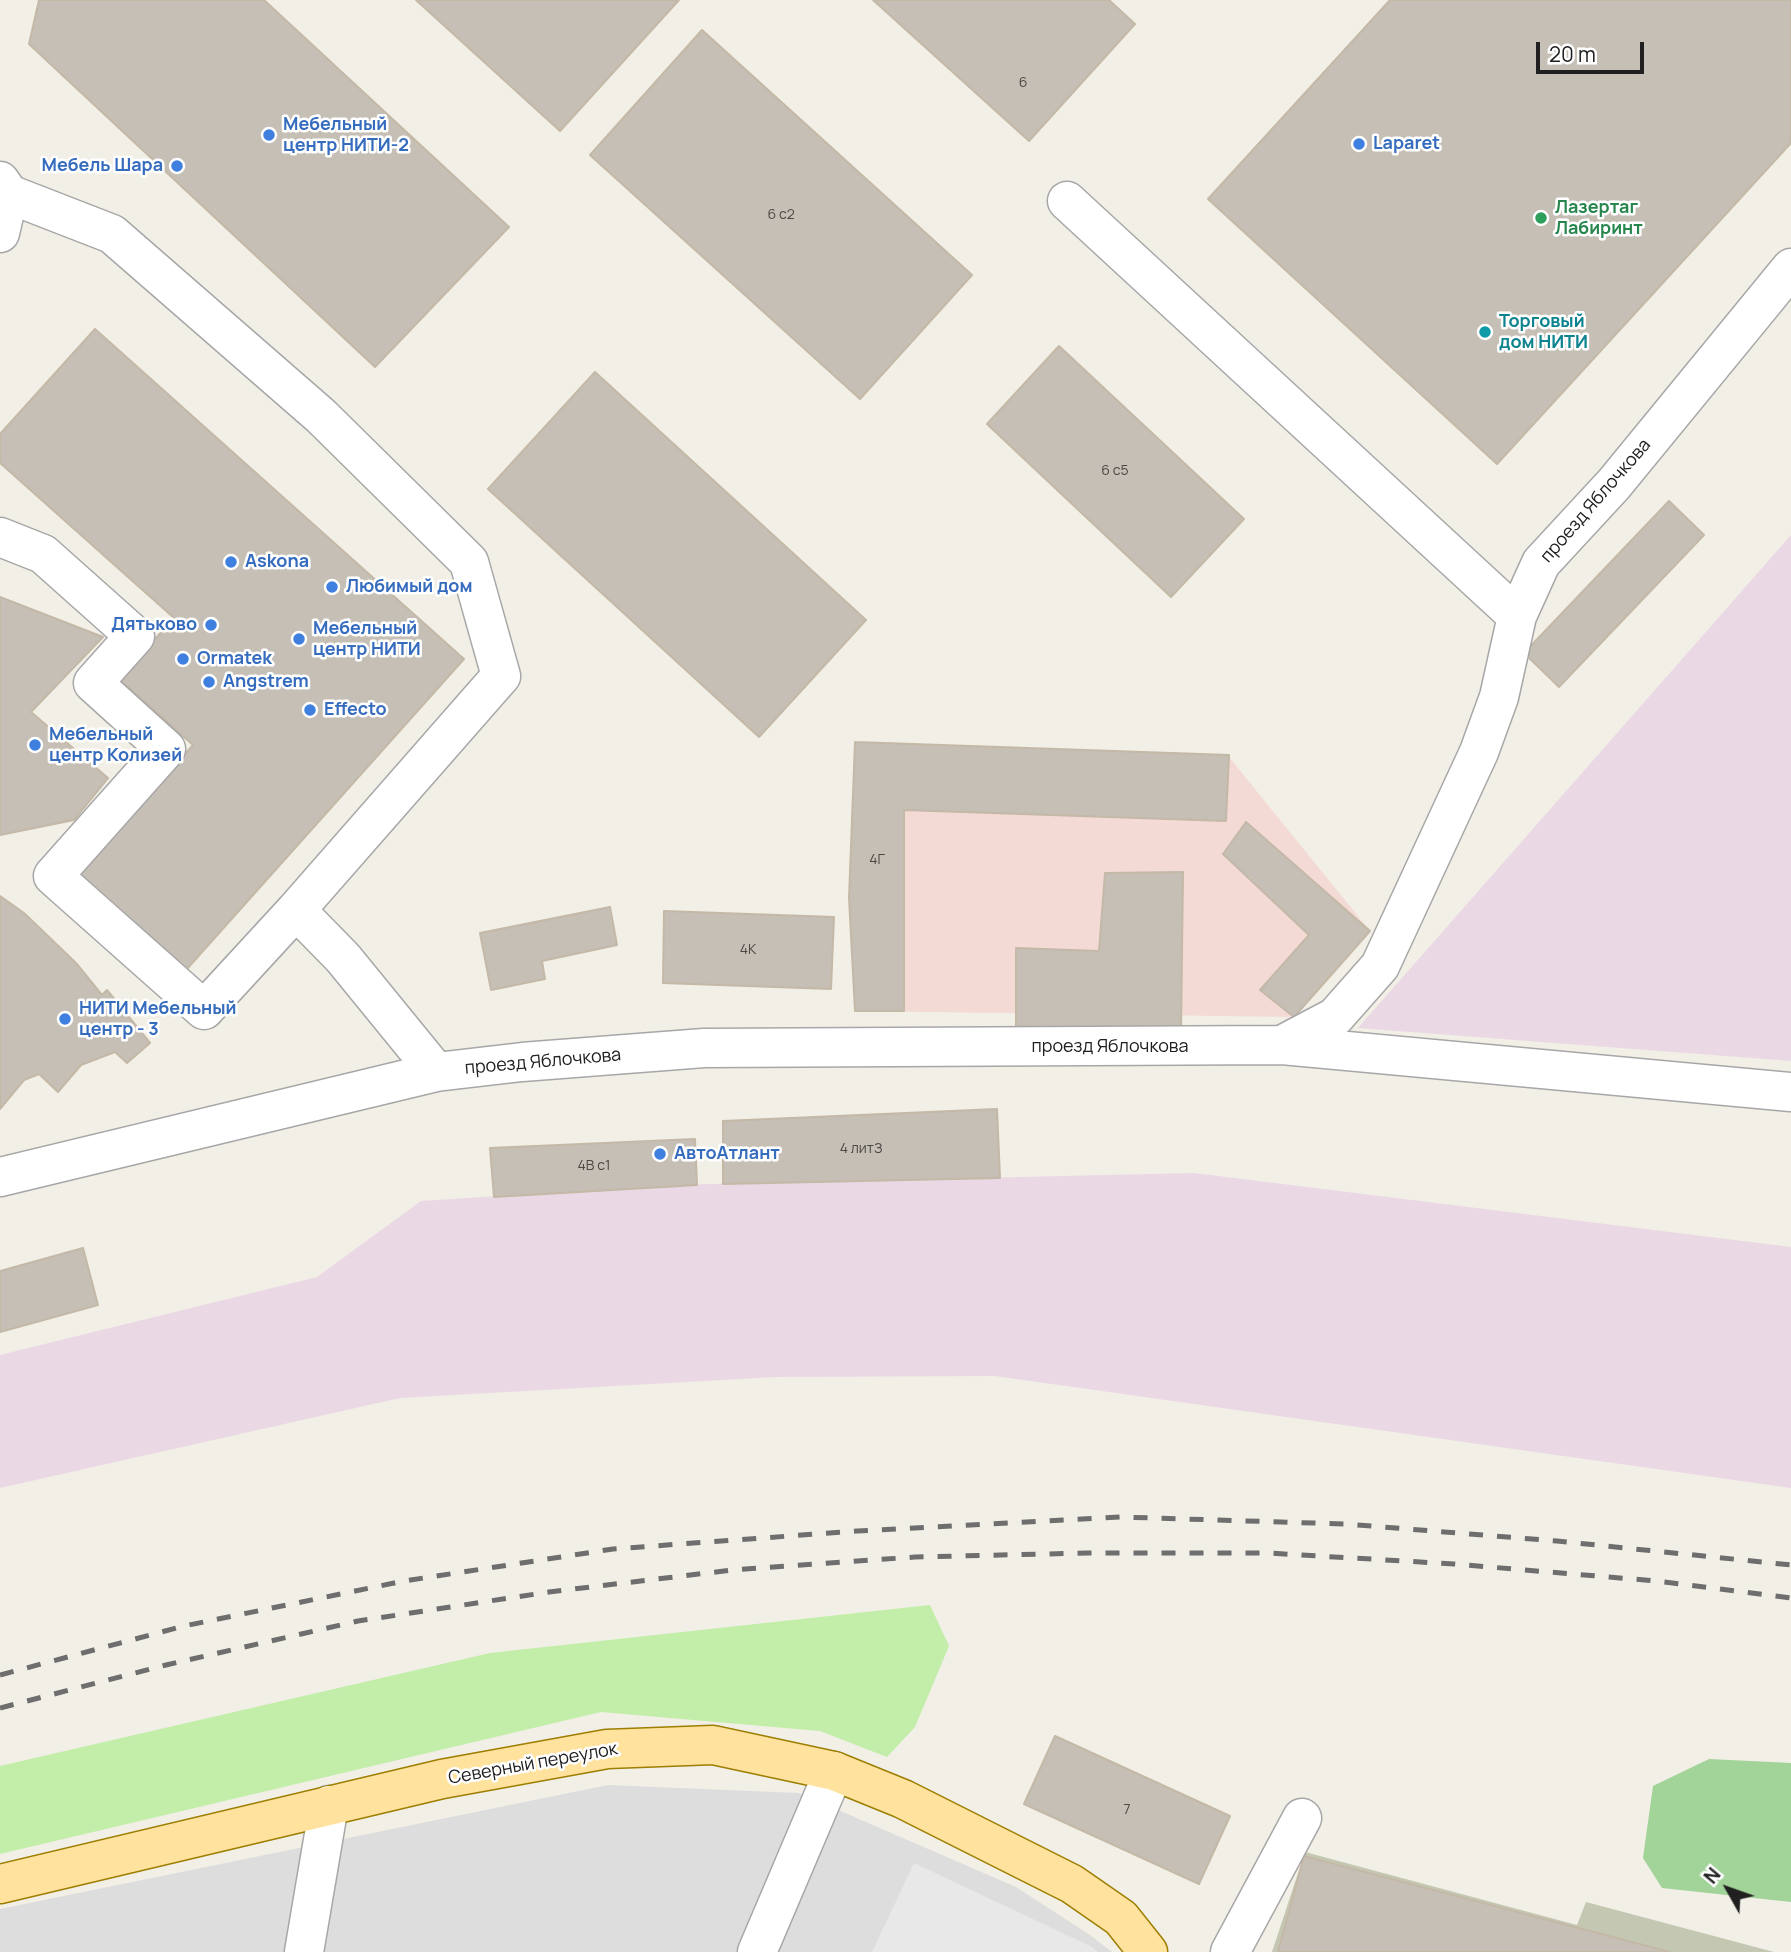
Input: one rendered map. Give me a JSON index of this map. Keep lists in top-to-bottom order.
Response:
{
  "streets": {
    "main road": ["Северный переулок"],
    "street": ["проезд Яблочкова"]
  },
  "places": [
    "Мебельный центр НИТИ-2",
    "Laparet",
    "Мебель Шара",
    "Лазертаг Лабиринт",
    "Торговый дом НИТИ",
    "Askona",
    "Любимый дом",
    "Дятьково",
    "Мебельный центр НИТИ",
    "Ormatek",
    "Angstrem",
    "Effecto",
    "Мебельный центр Колизей",
    "НИТИ Мебельный центр - 3",
    "АвтоАтлант"
  ],
  "house_numbers": [
    "6",
    "6 с2",
    "6 с5",
    "4Г",
    "4К",
    "4 литЗ",
    "4В с1",
    "7"
  ],
  "scale_bar": "20 m",
  "north": "top left"
}
